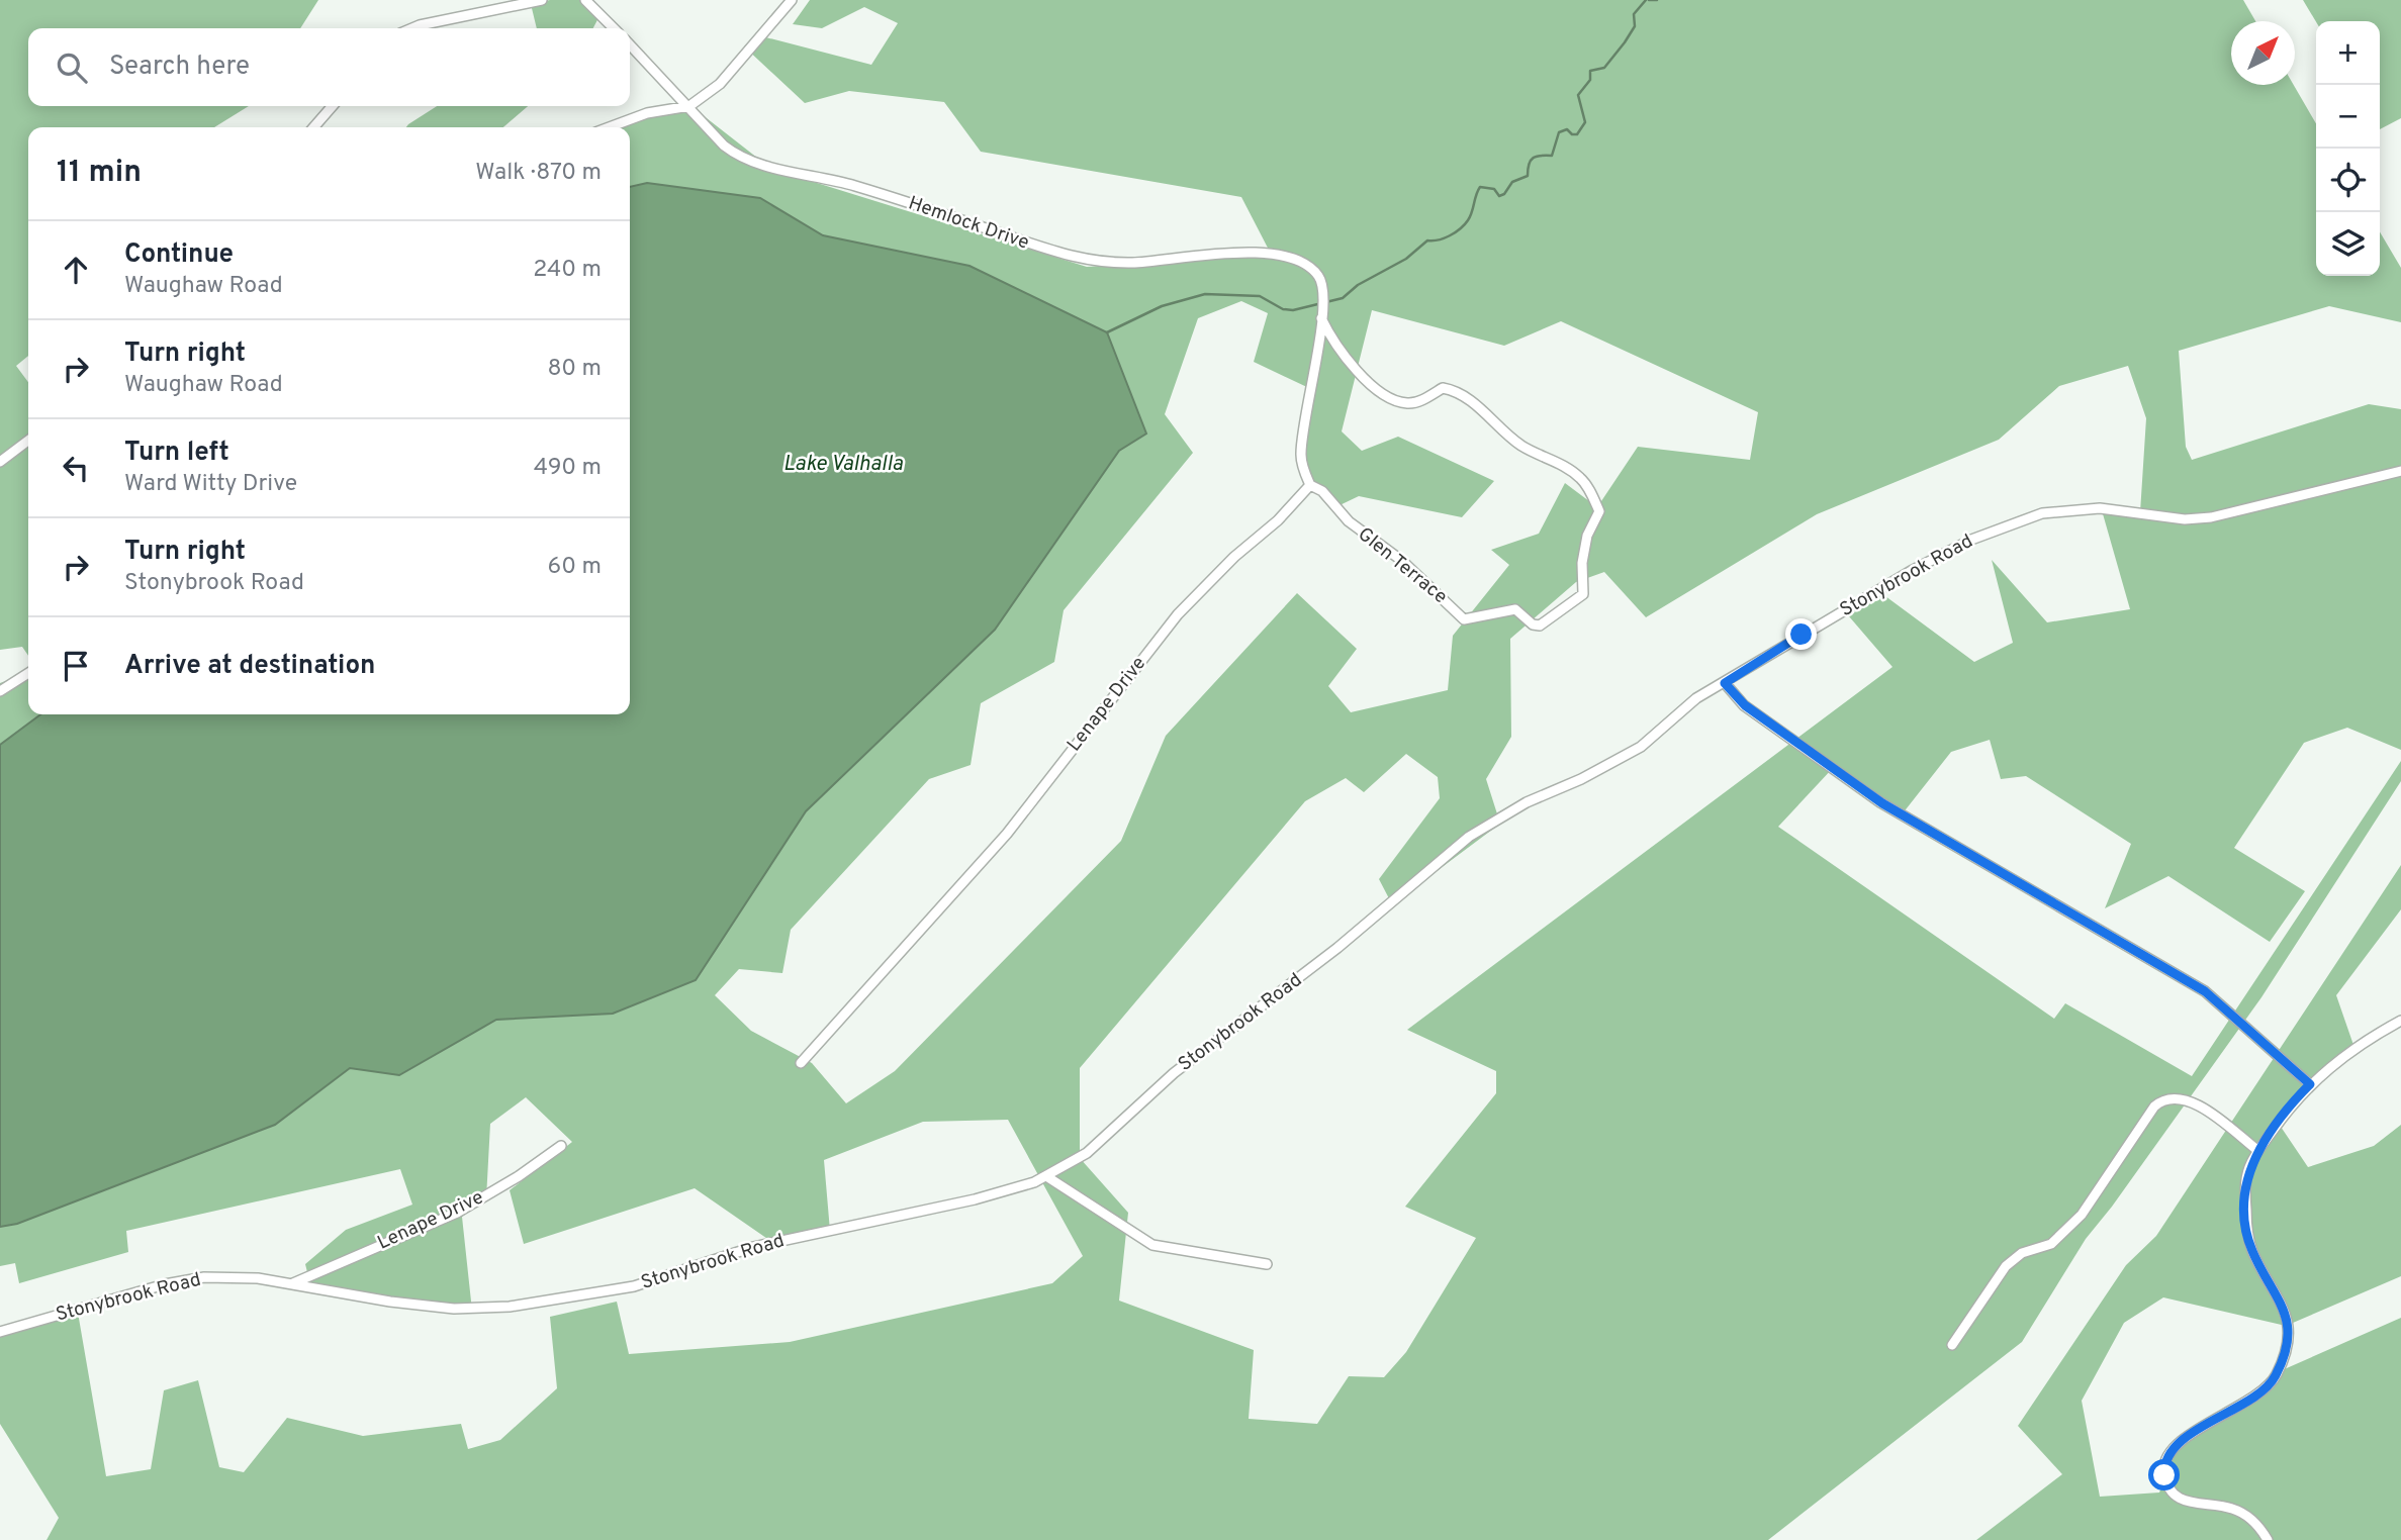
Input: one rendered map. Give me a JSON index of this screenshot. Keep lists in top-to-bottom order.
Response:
{
  "streets": {
    "street": [
      "Hemlock Drive",
      "Glen Terrace",
      "Stonybrook Road",
      "Lenape Drive"
    ]
  },
  "crossings": [
    ["Hemlock Drive", "Glen Terrace"],
    ["Glen Terrace", "Lenape Drive"],
    ["Stonybrook Road", "Lenape Drive"]
  ],
  "water": ["Lake Valhalla"],
  "north": "top right",
  "page": {
    "map_buttons": ["+", "−"],
    "search": "Search here",
    "heading": ["11 min", "Walk · 870 m"],
    "list": [
      ["Continue", "Waughaw Road", "240 m"],
      ["Turn right", "Waughaw Road", "80 m"],
      ["Turn left", "Ward Witty Drive", "490 m"],
      ["Turn right", "Stonybrook Road", "60 m"],
      "Arrive at destination"
    ]
  }
}
